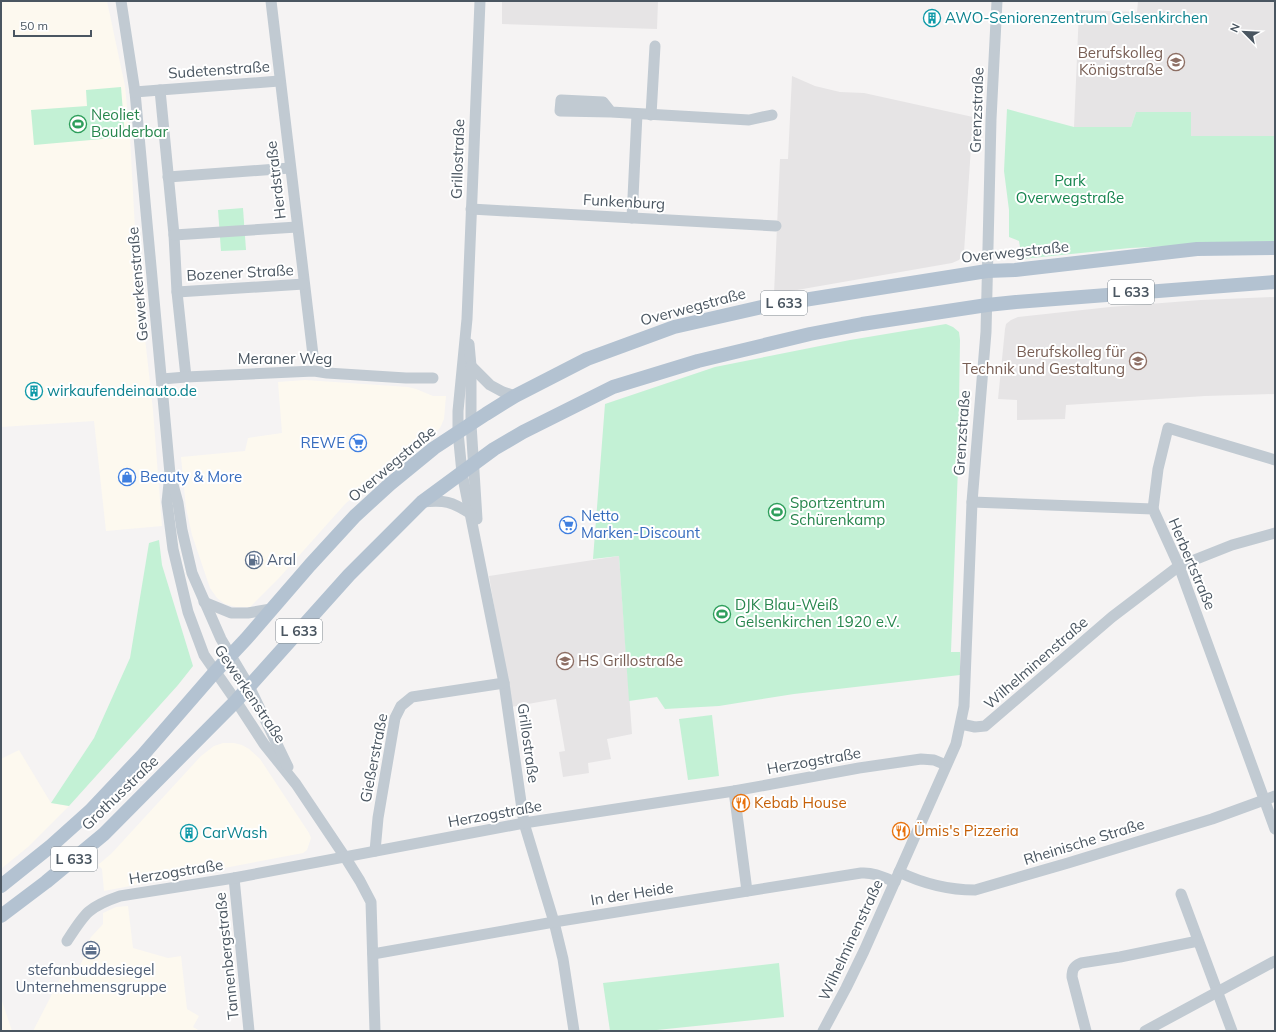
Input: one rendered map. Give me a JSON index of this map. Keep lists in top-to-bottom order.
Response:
{
  "streets": {
    "main road": ["Overwegstraße", "L 633", "Grothusstraße"],
    "street": [
      "Sudetenstraße",
      "Grenzstraße",
      "Grillostraße",
      "Herdstraße",
      "Funkenburg",
      "Bozener Straße",
      "Gewerkenstraße",
      "Meraner Weg",
      "Herbertstraße",
      "Wilhelminenstraße",
      "Gießerstraße",
      "Herzogstraße",
      "Rheinische Straße",
      "In der Heide",
      "Tannenbergstraße"
    ]
  },
  "crossings": [
    ["Sudetenstraße", "Herdstraße"],
    ["Grenzstraße", "Overwegstraße"],
    ["Grenzstraße", "L 633"],
    ["Grenzstraße", "Herbertstraße"],
    ["Grenzstraße", "Wilhelminenstraße"],
    ["Grillostraße", "Funkenburg"],
    ["Grillostraße", "Overwegstraße"],
    ["Grillostraße", "L 633"],
    ["Grillostraße", "Gießerstraße"],
    ["Grillostraße", "Herzogstraße"],
    ["Grillostraße", "In der Heide"],
    ["Herdstraße", "Bozener Straße"],
    ["Overwegstraße", "Gewerkenstraße"],
    ["Overwegstraße", "Grothusstraße"],
    ["Gewerkenstraße", "L 633"],
    ["Gewerkenstraße", "Meraner Weg"],
    ["Gewerkenstraße", "Herzogstraße"],
    ["Gewerkenstraße", "Grothusstraße"],
    ["Gewerkenstraße", "In der Heide"],
    ["L 633", "Grothusstraße"],
    ["Herbertstraße", "Wilhelminenstraße"],
    ["Herbertstraße", "Rheinische Straße"],
    ["Wilhelminenstraße", "Herzogstraße"],
    ["Wilhelminenstraße", "Rheinische Straße"],
    ["Wilhelminenstraße", "In der Heide"],
    ["Gießerstraße", "Herzogstraße"],
    ["Herzogstraße", "Tannenbergstraße"],
    ["Rheinische Straße", "In der Heide"]
  ],
  "parks": ["Park Overwegstraße"],
  "places": {
    "building": ["AWO-Seniorenzentrum Gelsenkirchen", "wirkaufendeinauto.de", "CarWash"],
    "school or university": ["Berufskolleg Königstraße", "Berufskolleg für Technik und Gestaltung", "HS Grillostraße"],
    "sports": ["Neoliet Boulderbar", "Sportzentrum Schürenkamp", "DJK Blau-Weiß Gelsenkirchen 1920 e.V."],
    "supermarket": ["REWE", "Netto Marken-Discount"],
    "shop": ["Beauty & More"],
    "fuel station": ["Aral"],
    "restaurant": ["Kebab House", "Ümis's Pizzeria"],
    "office": ["stefanbuddesiegel Unternehmensgruppe"]
  },
  "scale_bar": "50 m",
  "north": "top left"
}
